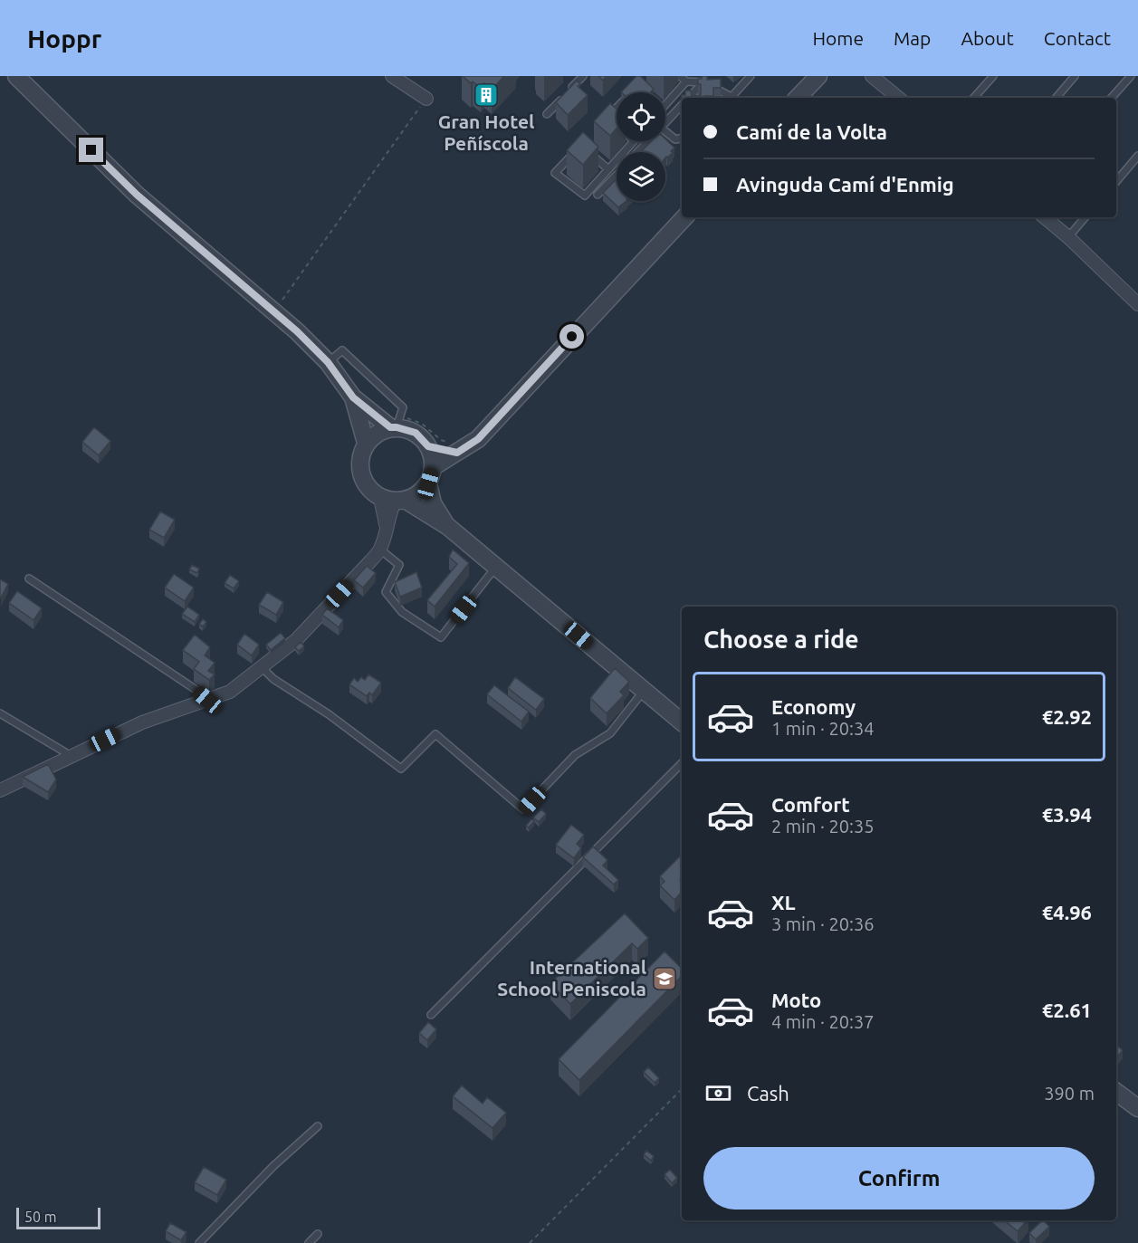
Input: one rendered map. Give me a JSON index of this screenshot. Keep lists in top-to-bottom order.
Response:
{
  "places": {
    "building": ["Gran Hotel Peñíscola"],
    "school or university": ["International School Peniscola"]
  },
  "scale_bar": "50 m",
  "page": {
    "header": "Hoppr",
    "nav": [
      "Home",
      "Map",
      "About",
      "Contact"
    ],
    "banner": ["Camí de la Volta", "Avinguda Camí d'Enmig"],
    "heading": "Choose a ride",
    "list": [
      {
        "name": "Economy",
        "note": "1 min · 20:34",
        "value": "€2.92"
      },
      {
        "name": "Comfort",
        "note": "2 min · 20:35",
        "value": "€3.94"
      },
      {
        "name": "XL",
        "note": "3 min · 20:36",
        "value": "€4.96"
      },
      {
        "name": "Moto",
        "note": "4 min · 20:37",
        "value": "€2.61"
      }
    ],
    "pay": ["Cash", "390 m"],
    "buttons": "Confirm",
    "scale": "50 m"
  }
}
